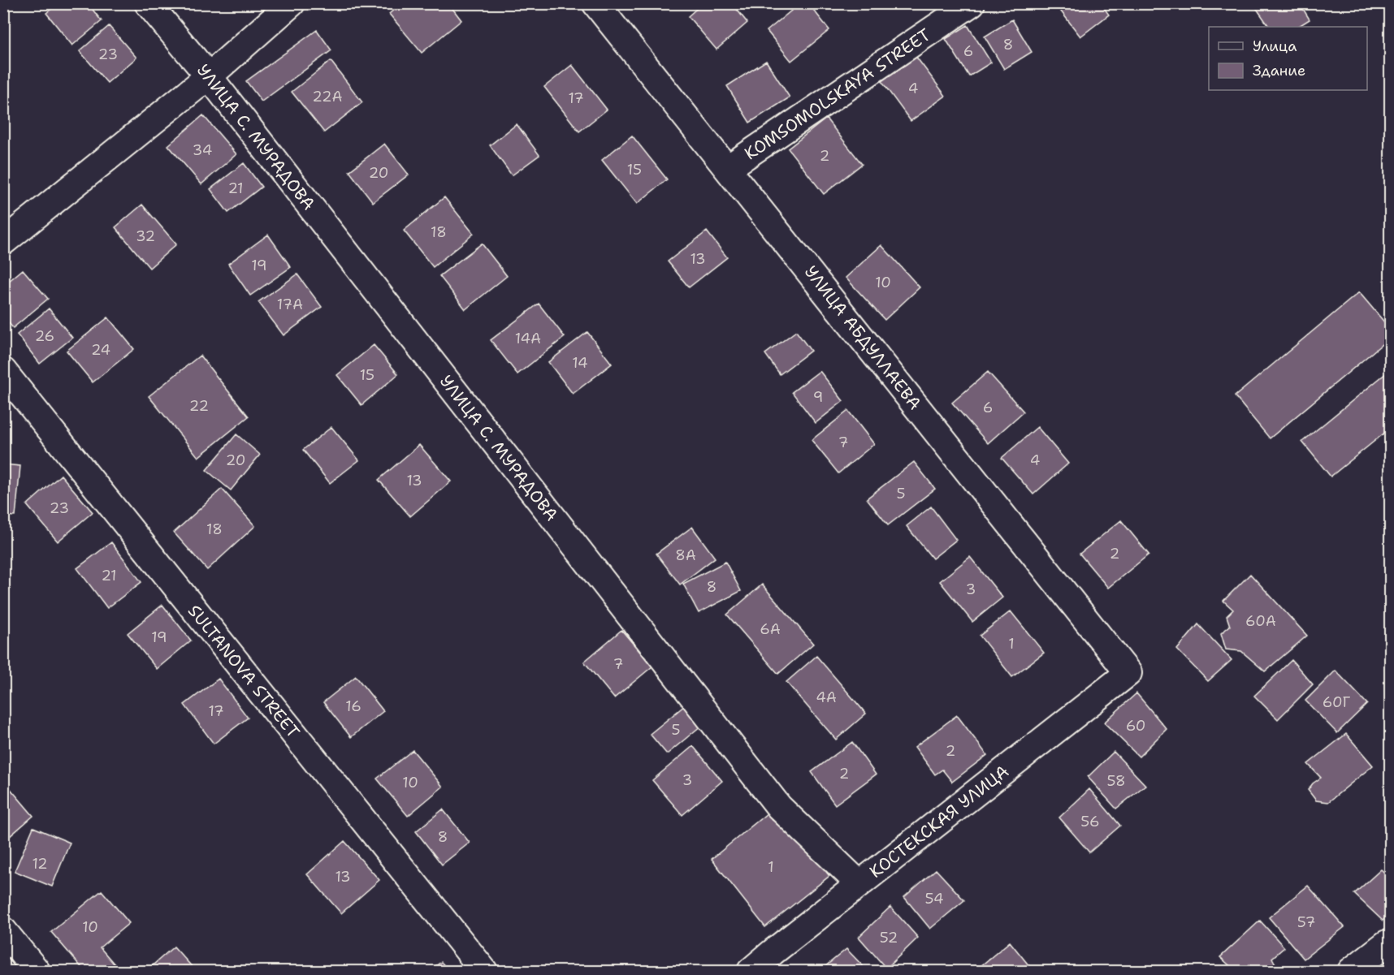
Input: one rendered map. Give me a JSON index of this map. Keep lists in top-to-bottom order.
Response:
{
  "streets": {
    "street": [
      "KOMSOMOLSKAYA STREET",
      "УЛИЦА С. МУРАДОВА",
      "УЛИЦА АБДУЛЛАЕВА",
      "SULTANOVA STREET",
      "КОСТЕКСКАЯ УЛИЦА"
    ]
  },
  "crossings": [
    ["KOMSOMOLSKAYA STREET", "УЛИЦА АБДУЛЛАЕВА"],
    ["УЛИЦА С. МУРАДОВА", "КОСТЕКСКАЯ УЛИЦА"],
    ["УЛИЦА АБДУЛЛАЕВА", "КОСТЕКСКАЯ УЛИЦА"]
  ],
  "house_numbers": [
    "8",
    "6",
    "23",
    "4",
    "22А",
    "17",
    "34",
    "2",
    "15",
    "20",
    "21",
    "18",
    "32",
    "13",
    "19",
    "10",
    "17А",
    "26",
    "14А",
    "24",
    "14",
    "15",
    "9",
    "22",
    "6",
    "7",
    "20",
    "4",
    "13",
    "5",
    "23",
    "18",
    "2",
    "8А",
    "21",
    "8",
    "3",
    "60А",
    "6А",
    "19",
    "1",
    "7",
    "4А",
    "60Г",
    "16",
    "17",
    "60",
    "5",
    "2",
    "2",
    "3",
    "58",
    "10",
    "56",
    "8",
    "12",
    "1",
    "13",
    "54",
    "57",
    "10",
    "52"
  ],
  "legend": ["Улица", "Здание"]
}
